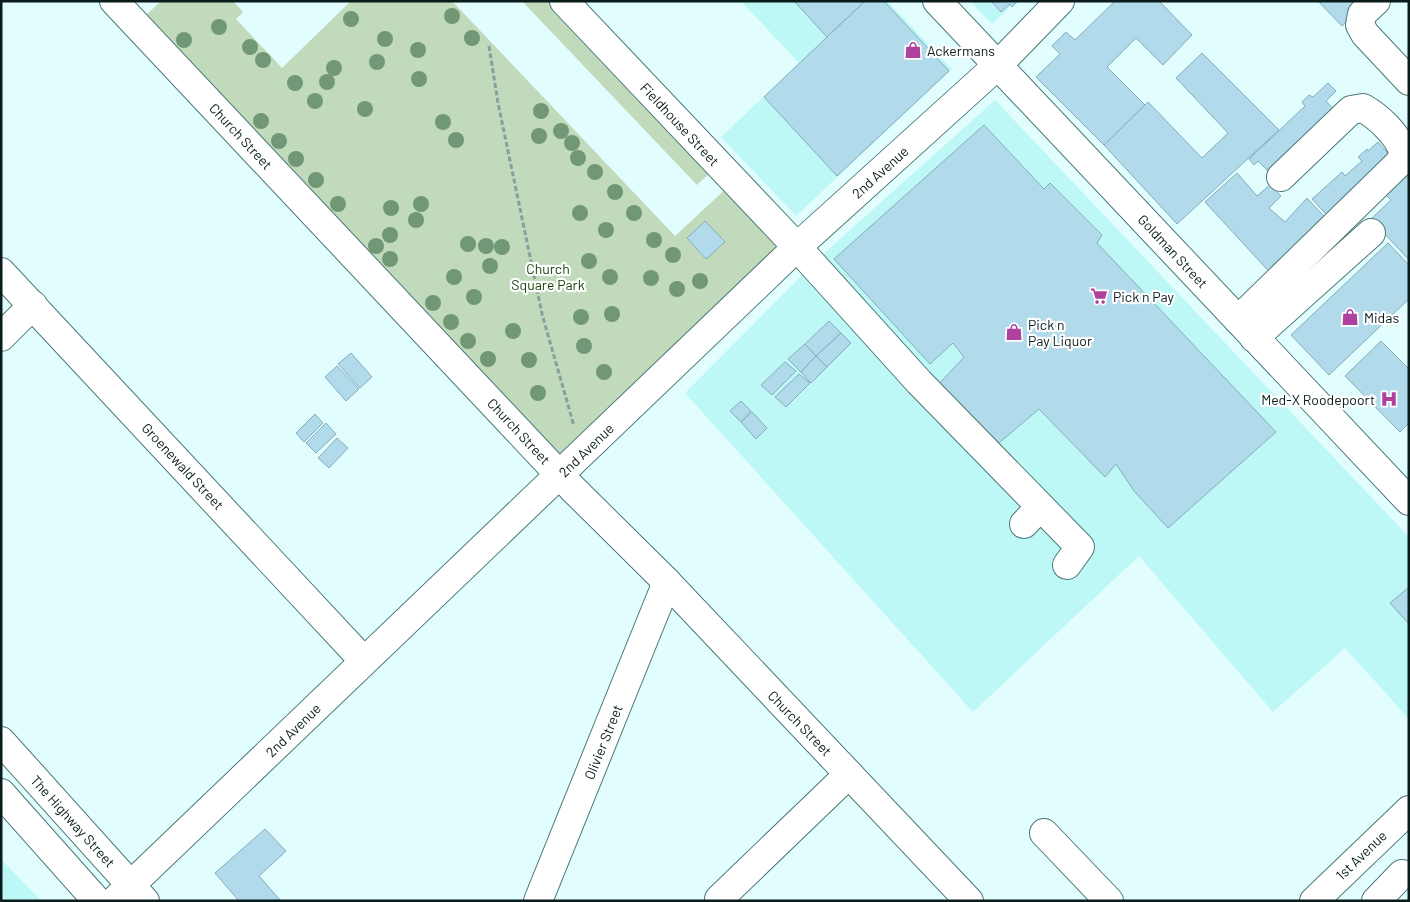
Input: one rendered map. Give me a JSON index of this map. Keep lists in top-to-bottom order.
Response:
{
  "streets": {
    "street": [
      "Fieldhouse Street",
      "Church Street",
      "2nd Avenue",
      "Goldman Street",
      "Groenewald Street",
      "Olivier Street",
      "The Highway Street",
      "1st Avenue"
    ]
  },
  "crossings": [
    ["Fieldhouse Street", "2nd Avenue"],
    ["Church Street", "2nd Avenue"],
    ["Church Street", "Olivier Street"],
    ["2nd Avenue", "Goldman Street"],
    ["2nd Avenue", "Groenewald Street"],
    ["2nd Avenue", "The Highway Street"]
  ],
  "parks": ["Church Square Park"],
  "places": {
    "shop": ["Ackermans", "Midas", "Pick n Pay Liquor"],
    "supermarket": ["Pick n Pay"],
    "hospital": ["Med-X Roodepoort"]
  }
}
